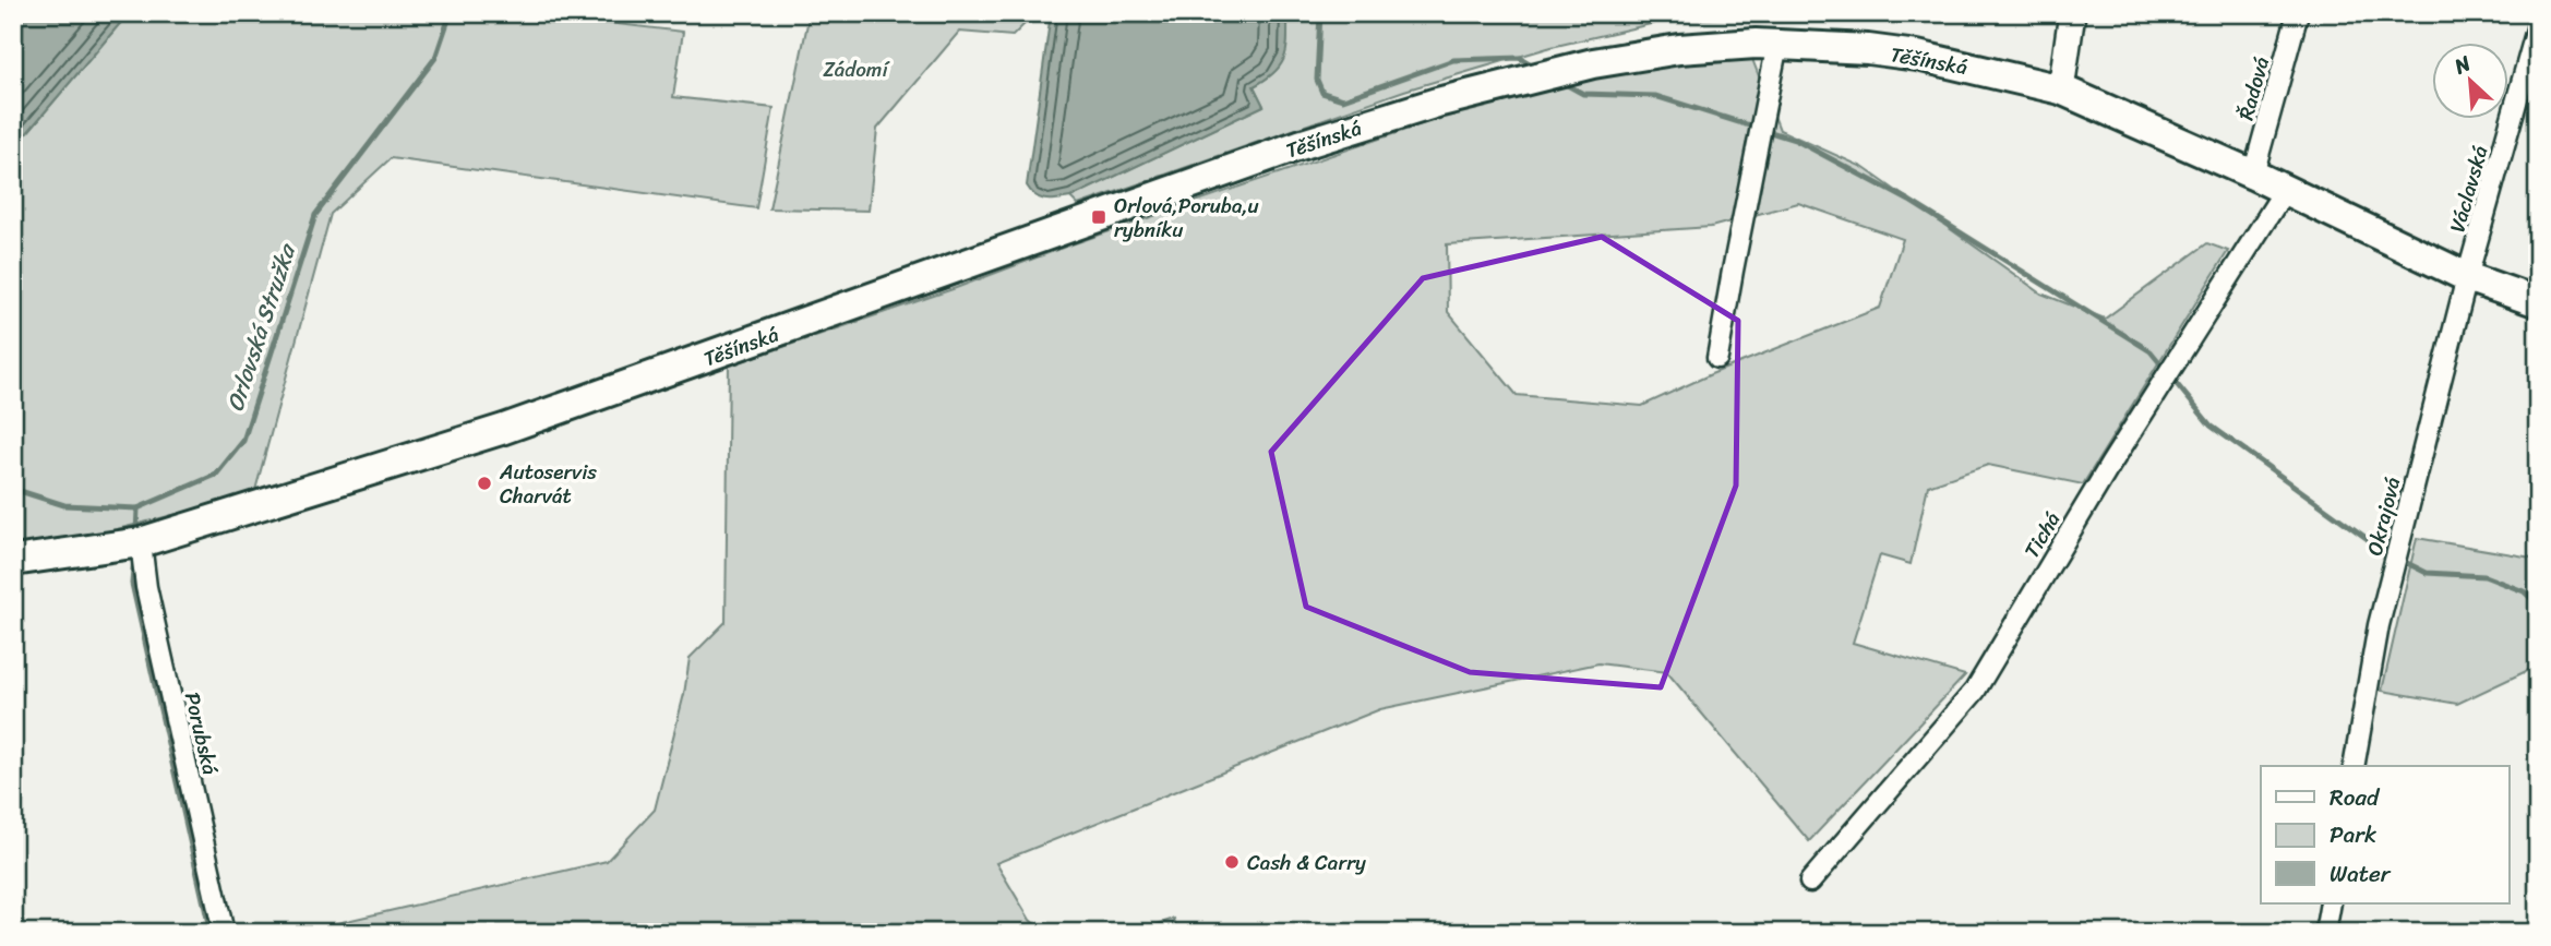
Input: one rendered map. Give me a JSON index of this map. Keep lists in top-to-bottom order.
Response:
{
  "streets": {
    "main road": ["Těšínská"],
    "street": [
      "Řadová",
      "Václavská",
      "Okrajová",
      "Tichá",
      "Porubská"
    ]
  },
  "crossings": [
    ["Těšínská", "Řadová"],
    ["Těšínská", "Václavská"],
    ["Těšínská", "Okrajová"],
    ["Těšínská", "Tichá"],
    ["Těšínská", "Porubská"],
    ["Václavská", "Okrajová"]
  ],
  "water": ["Orlovská Stružka"],
  "parks": ["Zádomí"],
  "places": {
    "transit": ["Orlová,Poruba,u rybníku"],
    "other": ["Autoservis Charvát", "Cash & Carry"]
  },
  "legend": ["Road", "Park", "Water"],
  "north": "top left"
}
